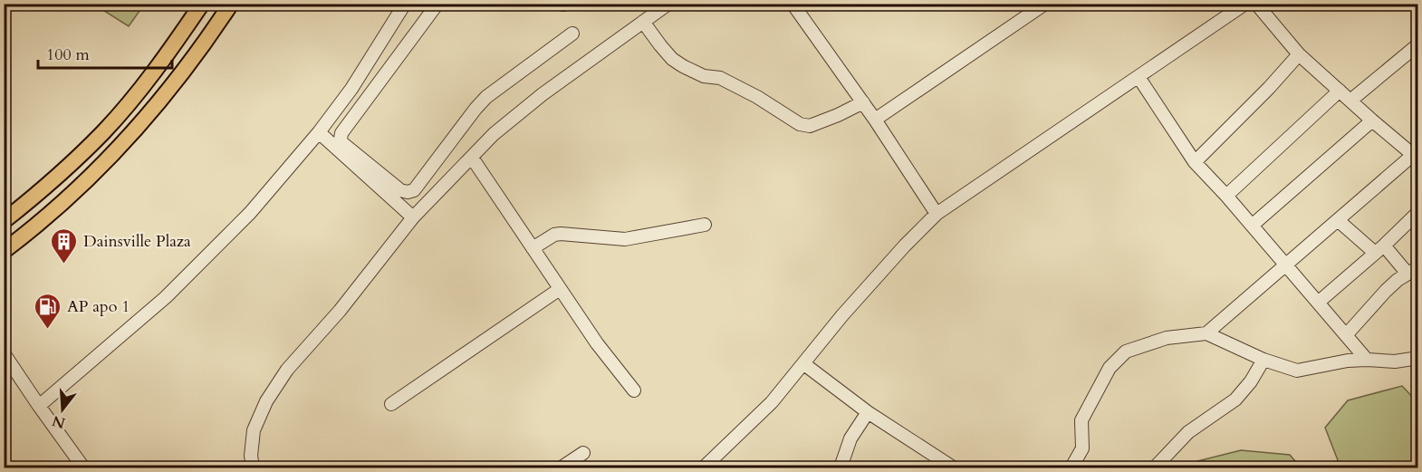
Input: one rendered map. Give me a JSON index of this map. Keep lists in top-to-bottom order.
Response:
{
  "places": {
    "building": ["Dainsville Plaza"],
    "fuel station": ["AP apo 1"]
  },
  "scale_bar": "100 m",
  "north": "bottom"
}
